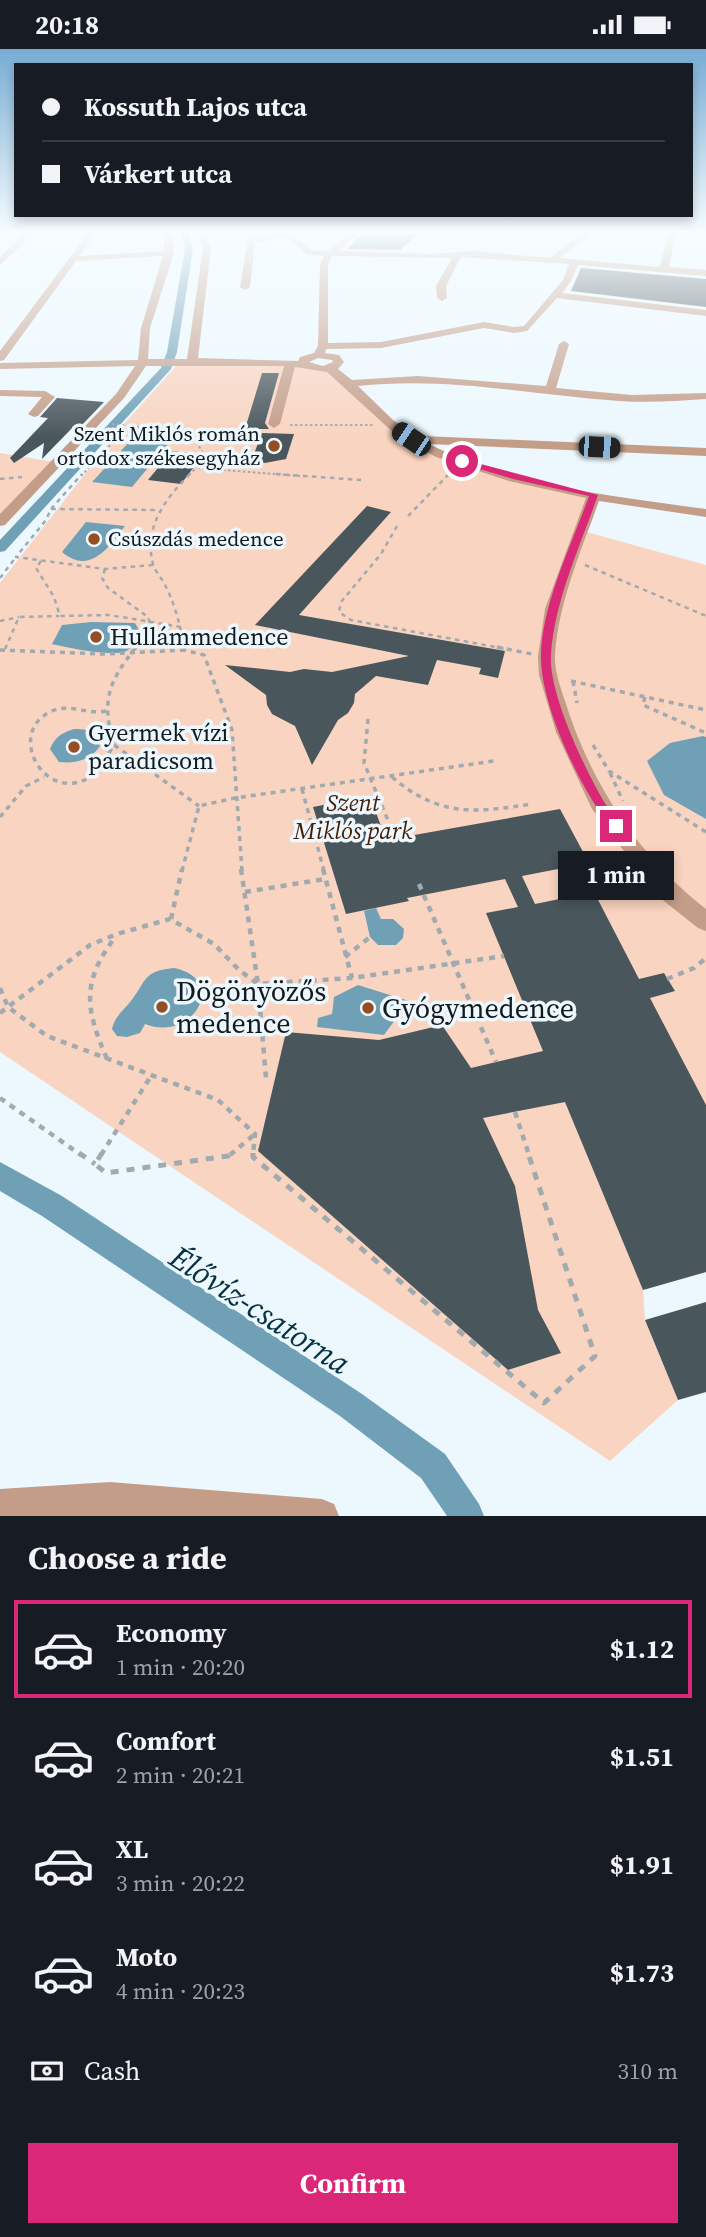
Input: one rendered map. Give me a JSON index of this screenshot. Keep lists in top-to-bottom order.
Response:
{
  "water": ["Élővíz-csatorna"],
  "parks": ["Szent Miklós park"],
  "places": [
    "Szent Miklós román ortodox székesegyház",
    "Csúszdás medence",
    "Hullámmedence",
    "Gyermek vízi paradicsom",
    "Dögönyözős medence",
    "Gyógymedence"
  ],
  "page": {
    "status": "20:18",
    "banner": ["Kossuth Lajos utca", "Várkert utca"],
    "bubble": "1 min",
    "heading": "Choose a ride",
    "list": [
      {
        "name": "Economy",
        "note": "1 min · 20:20",
        "value": "$1.12"
      },
      {
        "name": "Comfort",
        "note": "2 min · 20:21",
        "value": "$1.51"
      },
      {
        "name": "XL",
        "note": "3 min · 20:22",
        "value": "$1.91"
      },
      {
        "name": "Moto",
        "note": "4 min · 20:23",
        "value": "$1.73"
      }
    ],
    "pay": ["Cash", "310 m"],
    "buttons": "Confirm"
  }
}
